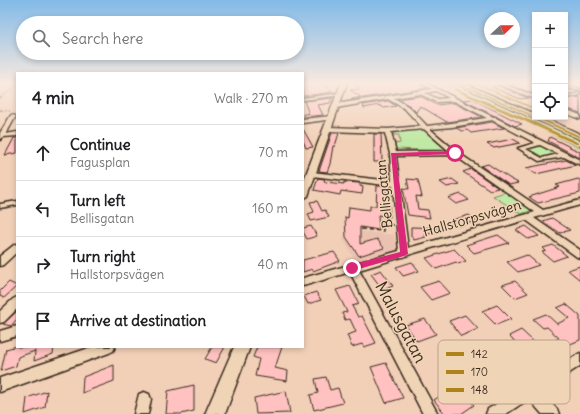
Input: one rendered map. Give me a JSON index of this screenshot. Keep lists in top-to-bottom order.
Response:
{
  "streets": {
    "street": ["Bellisgatan", "Hallstorpsvägen", "Malusgatan"]
  },
  "crossings": [
    ["Bellisgatan", "Hallstorpsvägen"],
    ["Hallstorpsvägen", "Malusgatan"]
  ],
  "lines": ["transit line 142", "transit line 170", "transit line 148"],
  "legend": ["142", "170", "148"],
  "north": "right",
  "page": {
    "map_buttons": ["+", "−"],
    "search": "Search here",
    "heading": ["4 min", "Walk · 270 m"],
    "list": [
      ["Continue", "Fagusplan", "70 m"],
      ["Turn left", "Bellisgatan", "160 m"],
      ["Turn right", "Hallstorpsvägen", "40 m"],
      "Arrive at destination"
    ]
  }
}
